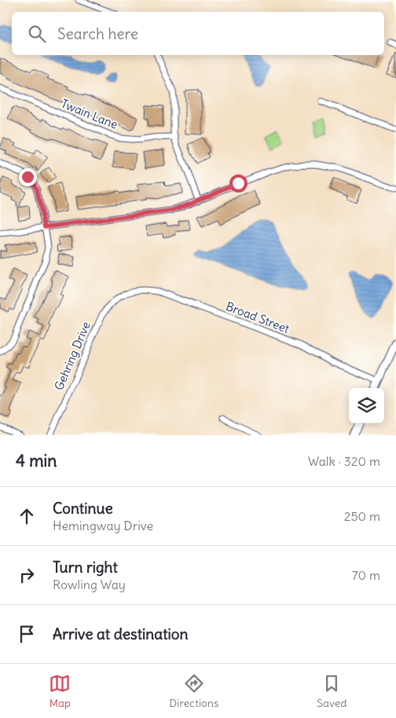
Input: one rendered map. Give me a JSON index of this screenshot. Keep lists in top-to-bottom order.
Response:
{
  "streets": {
    "street": ["Twain Lane", "Broad Street", "Gehring Drive"]
  },
  "crossings": [
    ["Broad Street", "Gehring Drive"]
  ],
  "page": {
    "search": "Search here",
    "heading": ["4 min", "Walk · 320 m"],
    "list": [
      ["Continue", "Hemingway Drive", "250 m"],
      ["Turn right", "Rowling Way", "70 m"],
      "Arrive at destination"
    ],
    "nav": ["Map", "Directions", "Saved"]
  }
}
